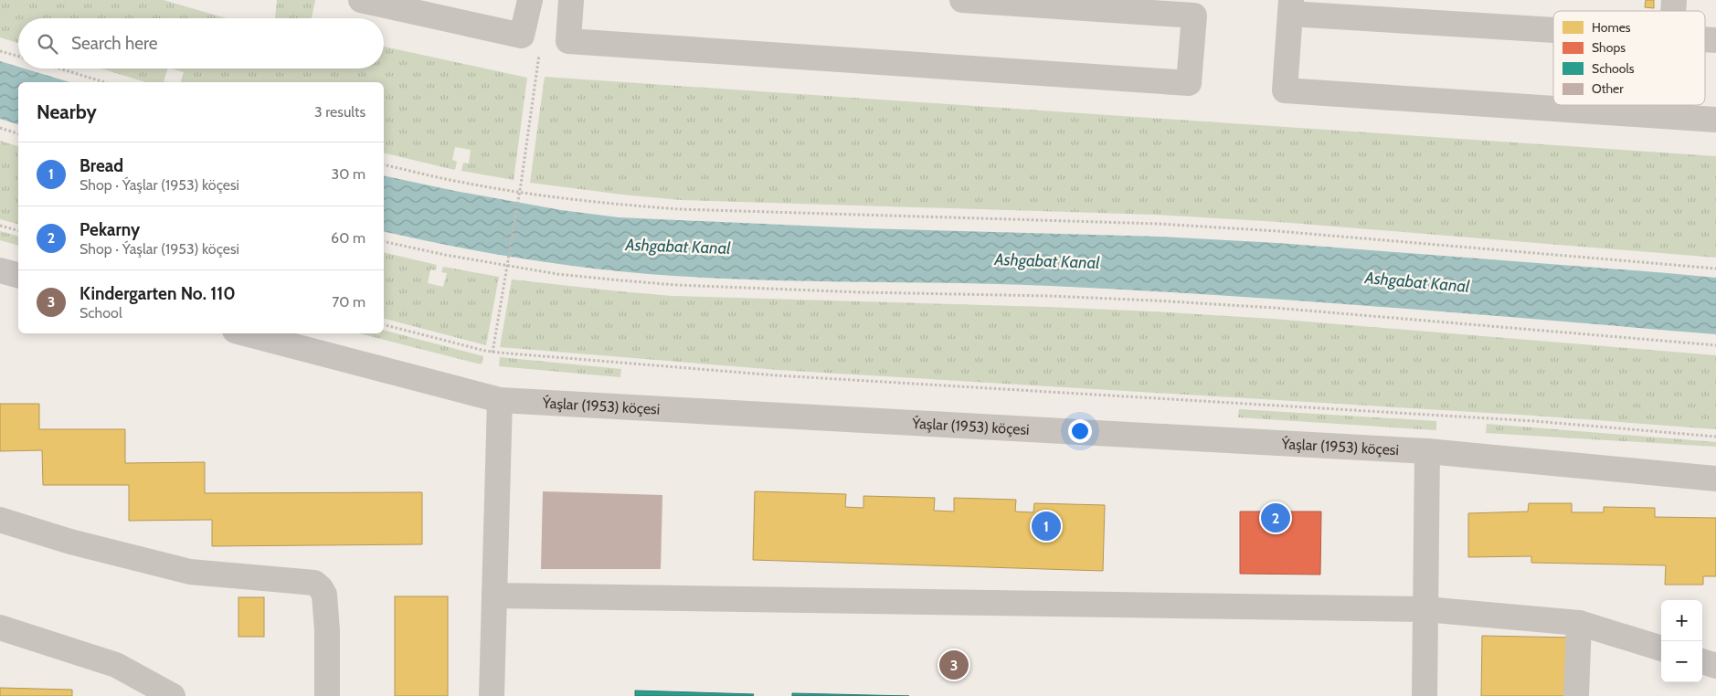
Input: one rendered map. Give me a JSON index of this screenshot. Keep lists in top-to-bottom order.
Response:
{
  "streets": {
    "street": ["Ýaşlar (1953) köçesi"]
  },
  "water": ["Ashgabat Kanal"],
  "legend": [
    "Homes",
    "Shops",
    "Schools",
    "Other"
  ],
  "page": {
    "search": "Search here",
    "heading": ["Nearby", "3 results"],
    "list": [
      {
        "mark": "1",
        "name": "Bread",
        "note": "Shop · Ýaşlar (1953) köçesi",
        "value": "30 m"
      },
      {
        "mark": "2",
        "name": "Pekarny",
        "note": "Shop · Ýaşlar (1953) köçesi",
        "value": "60 m"
      },
      {
        "mark": "3",
        "name": "Kindergarten No. 110",
        "note": "School",
        "value": "70 m"
      }
    ],
    "pins": ["2", "1", "3"],
    "map_buttons": ["+", "−"]
  }
}
